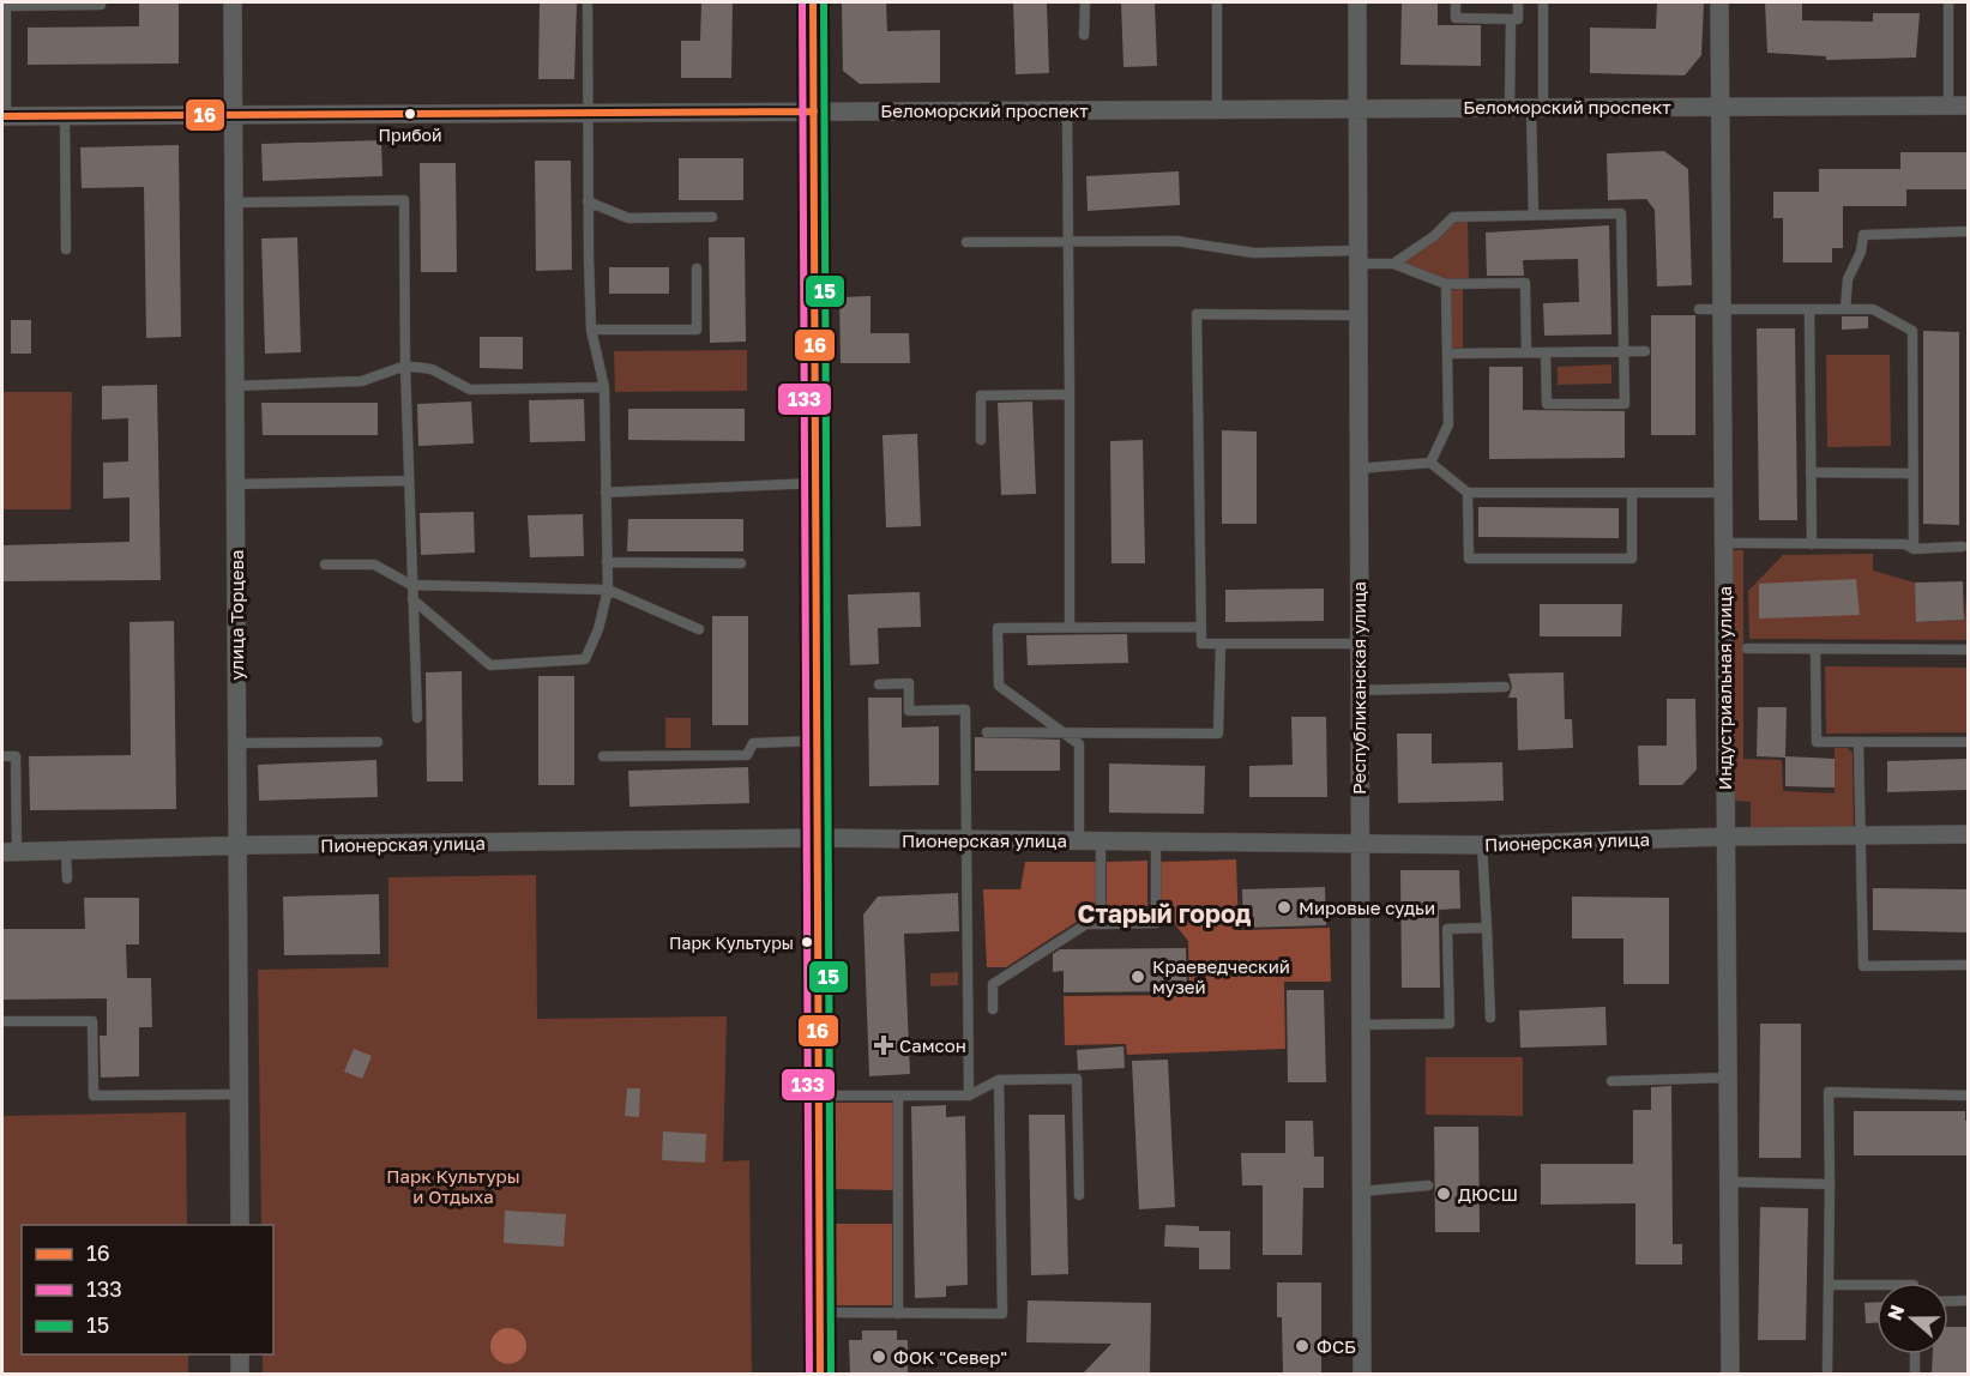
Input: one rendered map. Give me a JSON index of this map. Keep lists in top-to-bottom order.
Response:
{
  "streets": {
    "street": [
      "Беломорский проспект",
      "улица Торцева",
      "Республиканская улица",
      "Индустриальная улица",
      "Пионерская улица"
    ]
  },
  "crossings": [
    ["Беломорский проспект", "улица Торцева"],
    ["Беломорский проспект", "Республиканская улица"],
    ["Беломорский проспект", "Индустриальная улица"],
    ["улица Торцева", "Пионерская улица"],
    ["Республиканская улица", "Пионерская улица"],
    ["Индустриальная улица", "Пионерская улица"]
  ],
  "districts": ["Старый город"],
  "parks": ["Парк Культуры и Отдыха"],
  "places": {
    "other": [
      "Прибой",
      "Мировые судьи",
      "Парк Культуры",
      "Краеведческий музей",
      "ДЮСШ",
      "ФСБ",
      "ФОК \"Север\""
    ],
    "health": ["Самсон"]
  },
  "lines": ["transit line 16", "transit line 133", "transit line 15"],
  "legend": ["16", "133", "15"],
  "north": "left"
}
